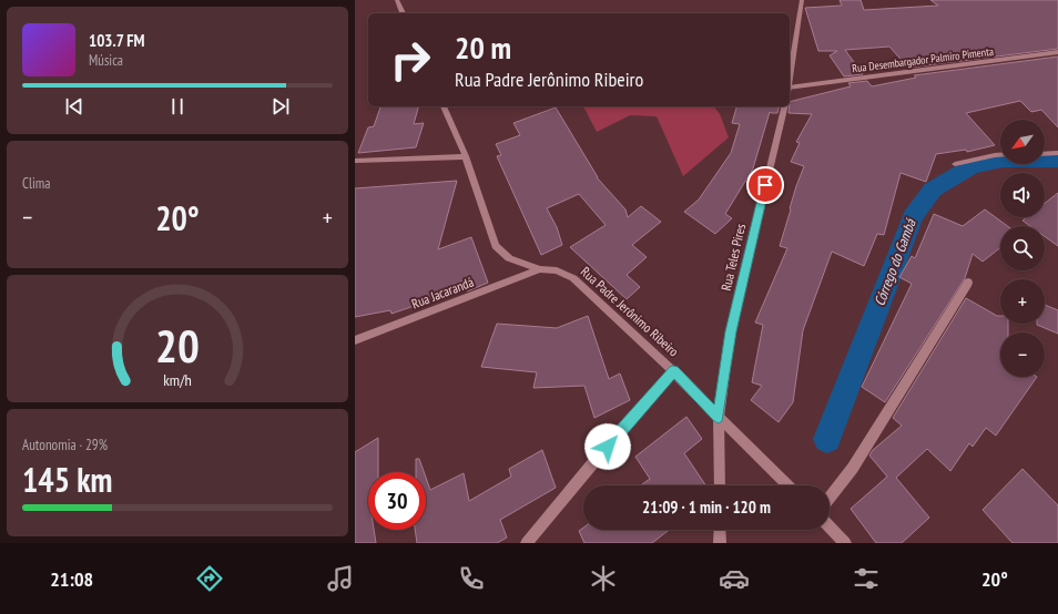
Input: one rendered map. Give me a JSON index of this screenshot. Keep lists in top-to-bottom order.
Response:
{
  "streets": {
    "street": [
      "Rua Desembargador Palmiro Pimenta",
      "Rua Teles Pires",
      "Rua Jacarandá",
      "Rua Padre Jerônimo Ribeiro"
    ]
  },
  "crossings": [
    ["Rua Teles Pires", "Rua Padre Jerônimo Ribeiro"],
    ["Rua Jacarandá", "Rua Padre Jerônimo Ribeiro"]
  ],
  "water": ["Córrego do Gambá"],
  "north": "bottom left",
  "page": {
    "turn": ["20 m", "Rua Padre Jerônimo Ribeiro"],
    "song": ["103.7 FM", "Música"],
    "map_buttons": ["+", "−"],
    "tile": [
      "Clima",
      ["Autonomia · 29%", "145 km"]
    ],
    "heat": ["−", "20°", "+"],
    "limit": "30",
    "trip": "21:09 · 1 min · 120 m",
    "tabs": ["21:08", "20°"],
    "gauge": ["20", "km/h"]
  }
}
